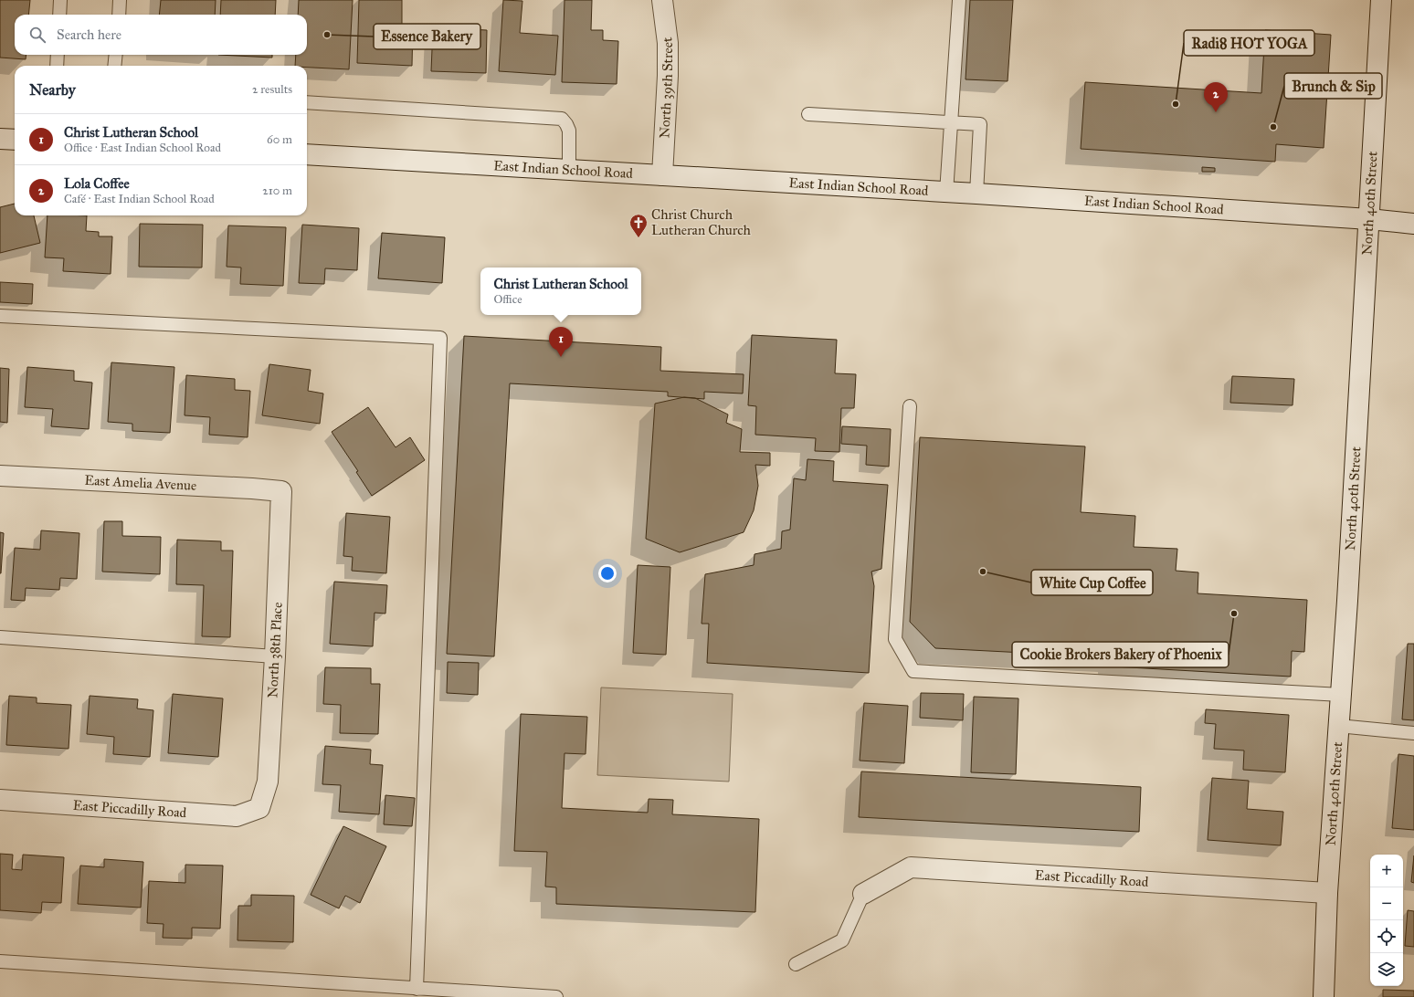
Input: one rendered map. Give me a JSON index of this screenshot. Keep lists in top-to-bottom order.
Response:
{
  "streets": {
    "main road": [
      "North 39th Street",
      "East Indian School Road",
      "North 40th Street",
      "East Amelia Avenue",
      "North 38th Place",
      "East Piccadilly Road"
    ]
  },
  "crossings": [
    ["North 39th Street", "East Indian School Road"],
    ["East Indian School Road", "North 40th Street"],
    ["North 40th Street", "East Piccadilly Road"],
    ["East Amelia Avenue", "North 38th Place"],
    ["North 38th Place", "East Piccadilly Road"]
  ],
  "places": {
    "other": [
      "Essence Bakery",
      "Radi8 HOT YOGA",
      "Brunch & Sip",
      "White Cup Coffee",
      "Cookie Brokers Bakery of Phoenix"
    ],
    "church": ["Christ Church Lutheran Church"]
  },
  "page": {
    "search": "Search here",
    "heading": ["Nearby", "2 results"],
    "pins": ["2", "1"],
    "list": [
      {
        "mark": "1",
        "name": "Christ Lutheran School",
        "note": "Office · East Indian School Road",
        "value": "60 m"
      },
      {
        "mark": "2",
        "name": "Lola Coffee",
        "note": "Café · East Indian School Road",
        "value": "210 m"
      }
    ],
    "popup": ["Christ Lutheran School", "Office"],
    "map_buttons": ["+", "−"]
  }
}
